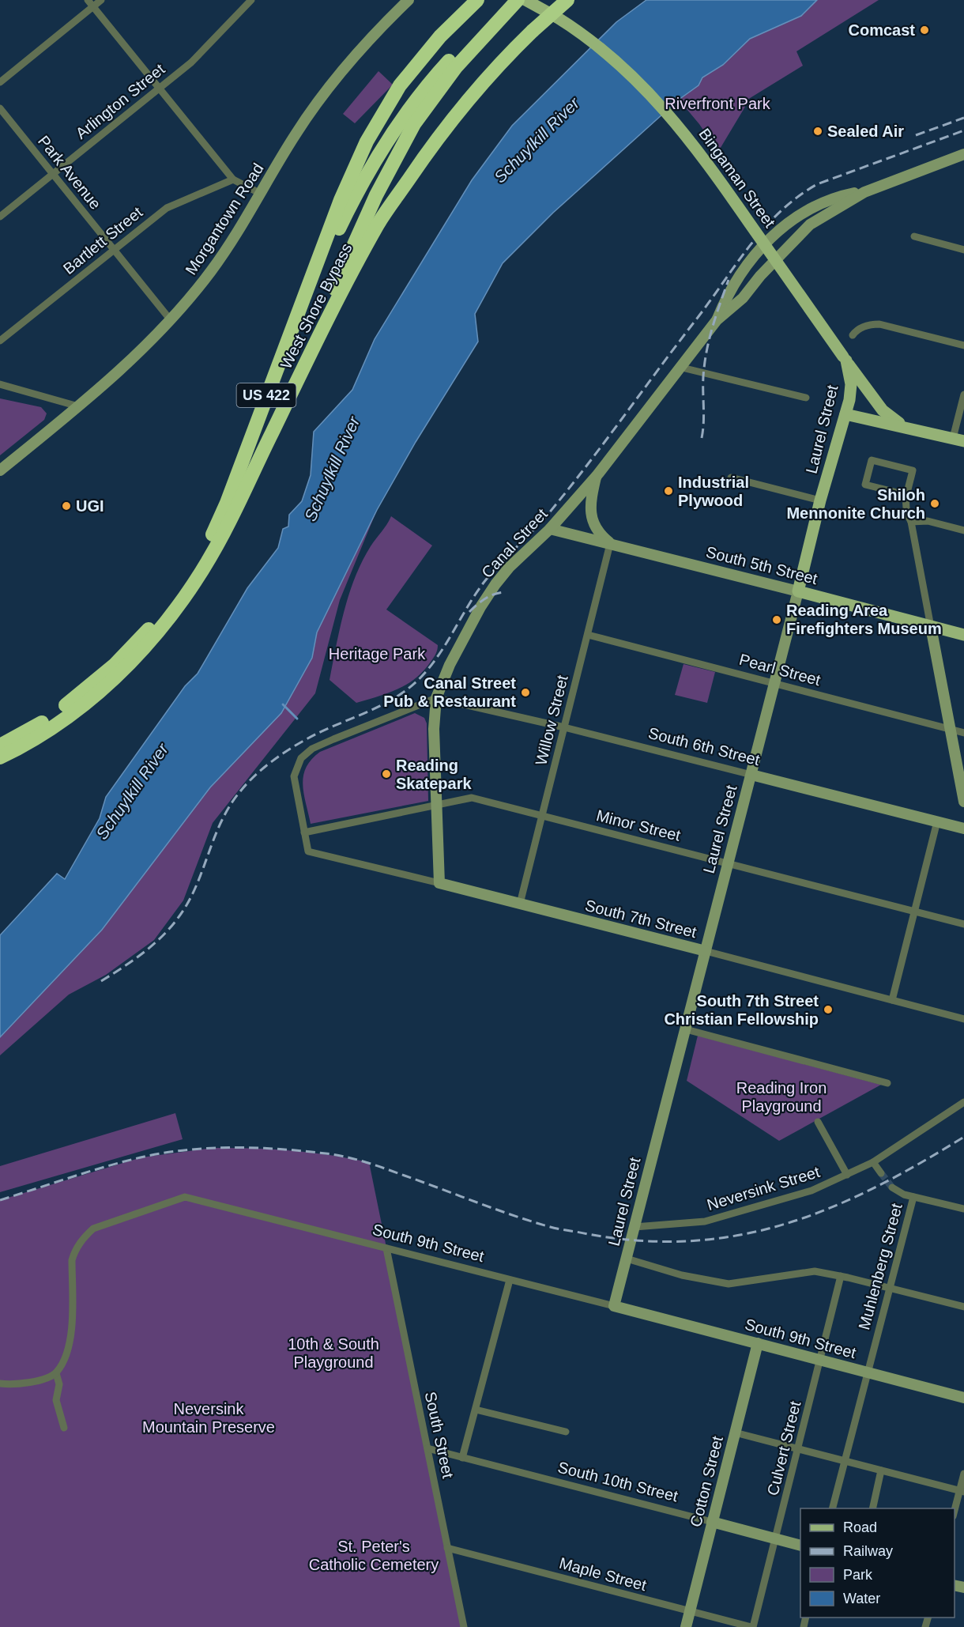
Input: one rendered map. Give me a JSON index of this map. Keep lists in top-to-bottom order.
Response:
{
  "streets": {
    "highway": ["West Shore Bypass", "US 422"],
    "main road": ["Bingaman Street", "Laurel Street", "South 5th Street"],
    "street": [
      "Arlington Street",
      "Park Avenue",
      "Morgantown Road",
      "Bartlett Street",
      "Canal Street",
      "Pearl Street",
      "Willow Street",
      "South 6th Street",
      "Minor Street",
      "South 7th Street",
      "Neversink Street",
      "South 9th Street",
      "Muhlenberg Street",
      "South Street",
      "Culvert Street",
      "South 10th Street",
      "Cotton Street",
      "Maple Street"
    ]
  },
  "crossings": [
    ["Arlington Street", "Park Avenue"],
    ["Park Avenue", "Morgantown Road"],
    ["Park Avenue", "Bartlett Street"],
    ["Bingaman Street", "Laurel Street"],
    ["Laurel Street", "South 5th Street"],
    ["Laurel Street", "Pearl Street"],
    ["Laurel Street", "South 6th Street"],
    ["Laurel Street", "Minor Street"],
    ["Laurel Street", "South 7th Street"],
    ["Laurel Street", "Neversink Street"],
    ["Laurel Street", "South 9th Street"],
    ["Canal Street", "South 5th Street"],
    ["Canal Street", "South 6th Street"],
    ["Canal Street", "Minor Street"],
    ["Canal Street", "South 7th Street"],
    ["South 5th Street", "Willow Street"],
    ["Pearl Street", "Willow Street"],
    ["Willow Street", "South 6th Street"],
    ["Willow Street", "Minor Street"],
    ["Willow Street", "South 7th Street"],
    ["Minor Street", "South 7th Street"],
    ["South 9th Street", "Muhlenberg Street"],
    ["South 9th Street", "South Street"],
    ["South 9th Street", "Culvert Street"],
    ["South 9th Street", "Cotton Street"],
    ["South Street", "South 10th Street"],
    ["South Street", "Maple Street"],
    ["Culvert Street", "South 10th Street"],
    ["Culvert Street", "Maple Street"],
    ["South 10th Street", "Cotton Street"],
    ["Cotton Street", "Maple Street"]
  ],
  "water": ["Schuylkill River"],
  "parks": [
    "Riverfront Park",
    "Heritage Park",
    "Reading Iron Playground",
    "10th & South Playground",
    "Neversink Mountain Preserve",
    "St. Peter's Catholic Cemetery"
  ],
  "places": [
    "Comcast",
    "Sealed Air",
    "Industrial Plywood",
    "Shiloh Mennonite Church",
    "UGI",
    "Reading Area Firefighters Museum",
    "Canal Street Pub & Restaurant",
    "Reading Skatepark",
    "South 7th Street Christian Fellowship"
  ],
  "legend": [
    "Road",
    "Railway",
    "Park",
    "Water"
  ]
}
